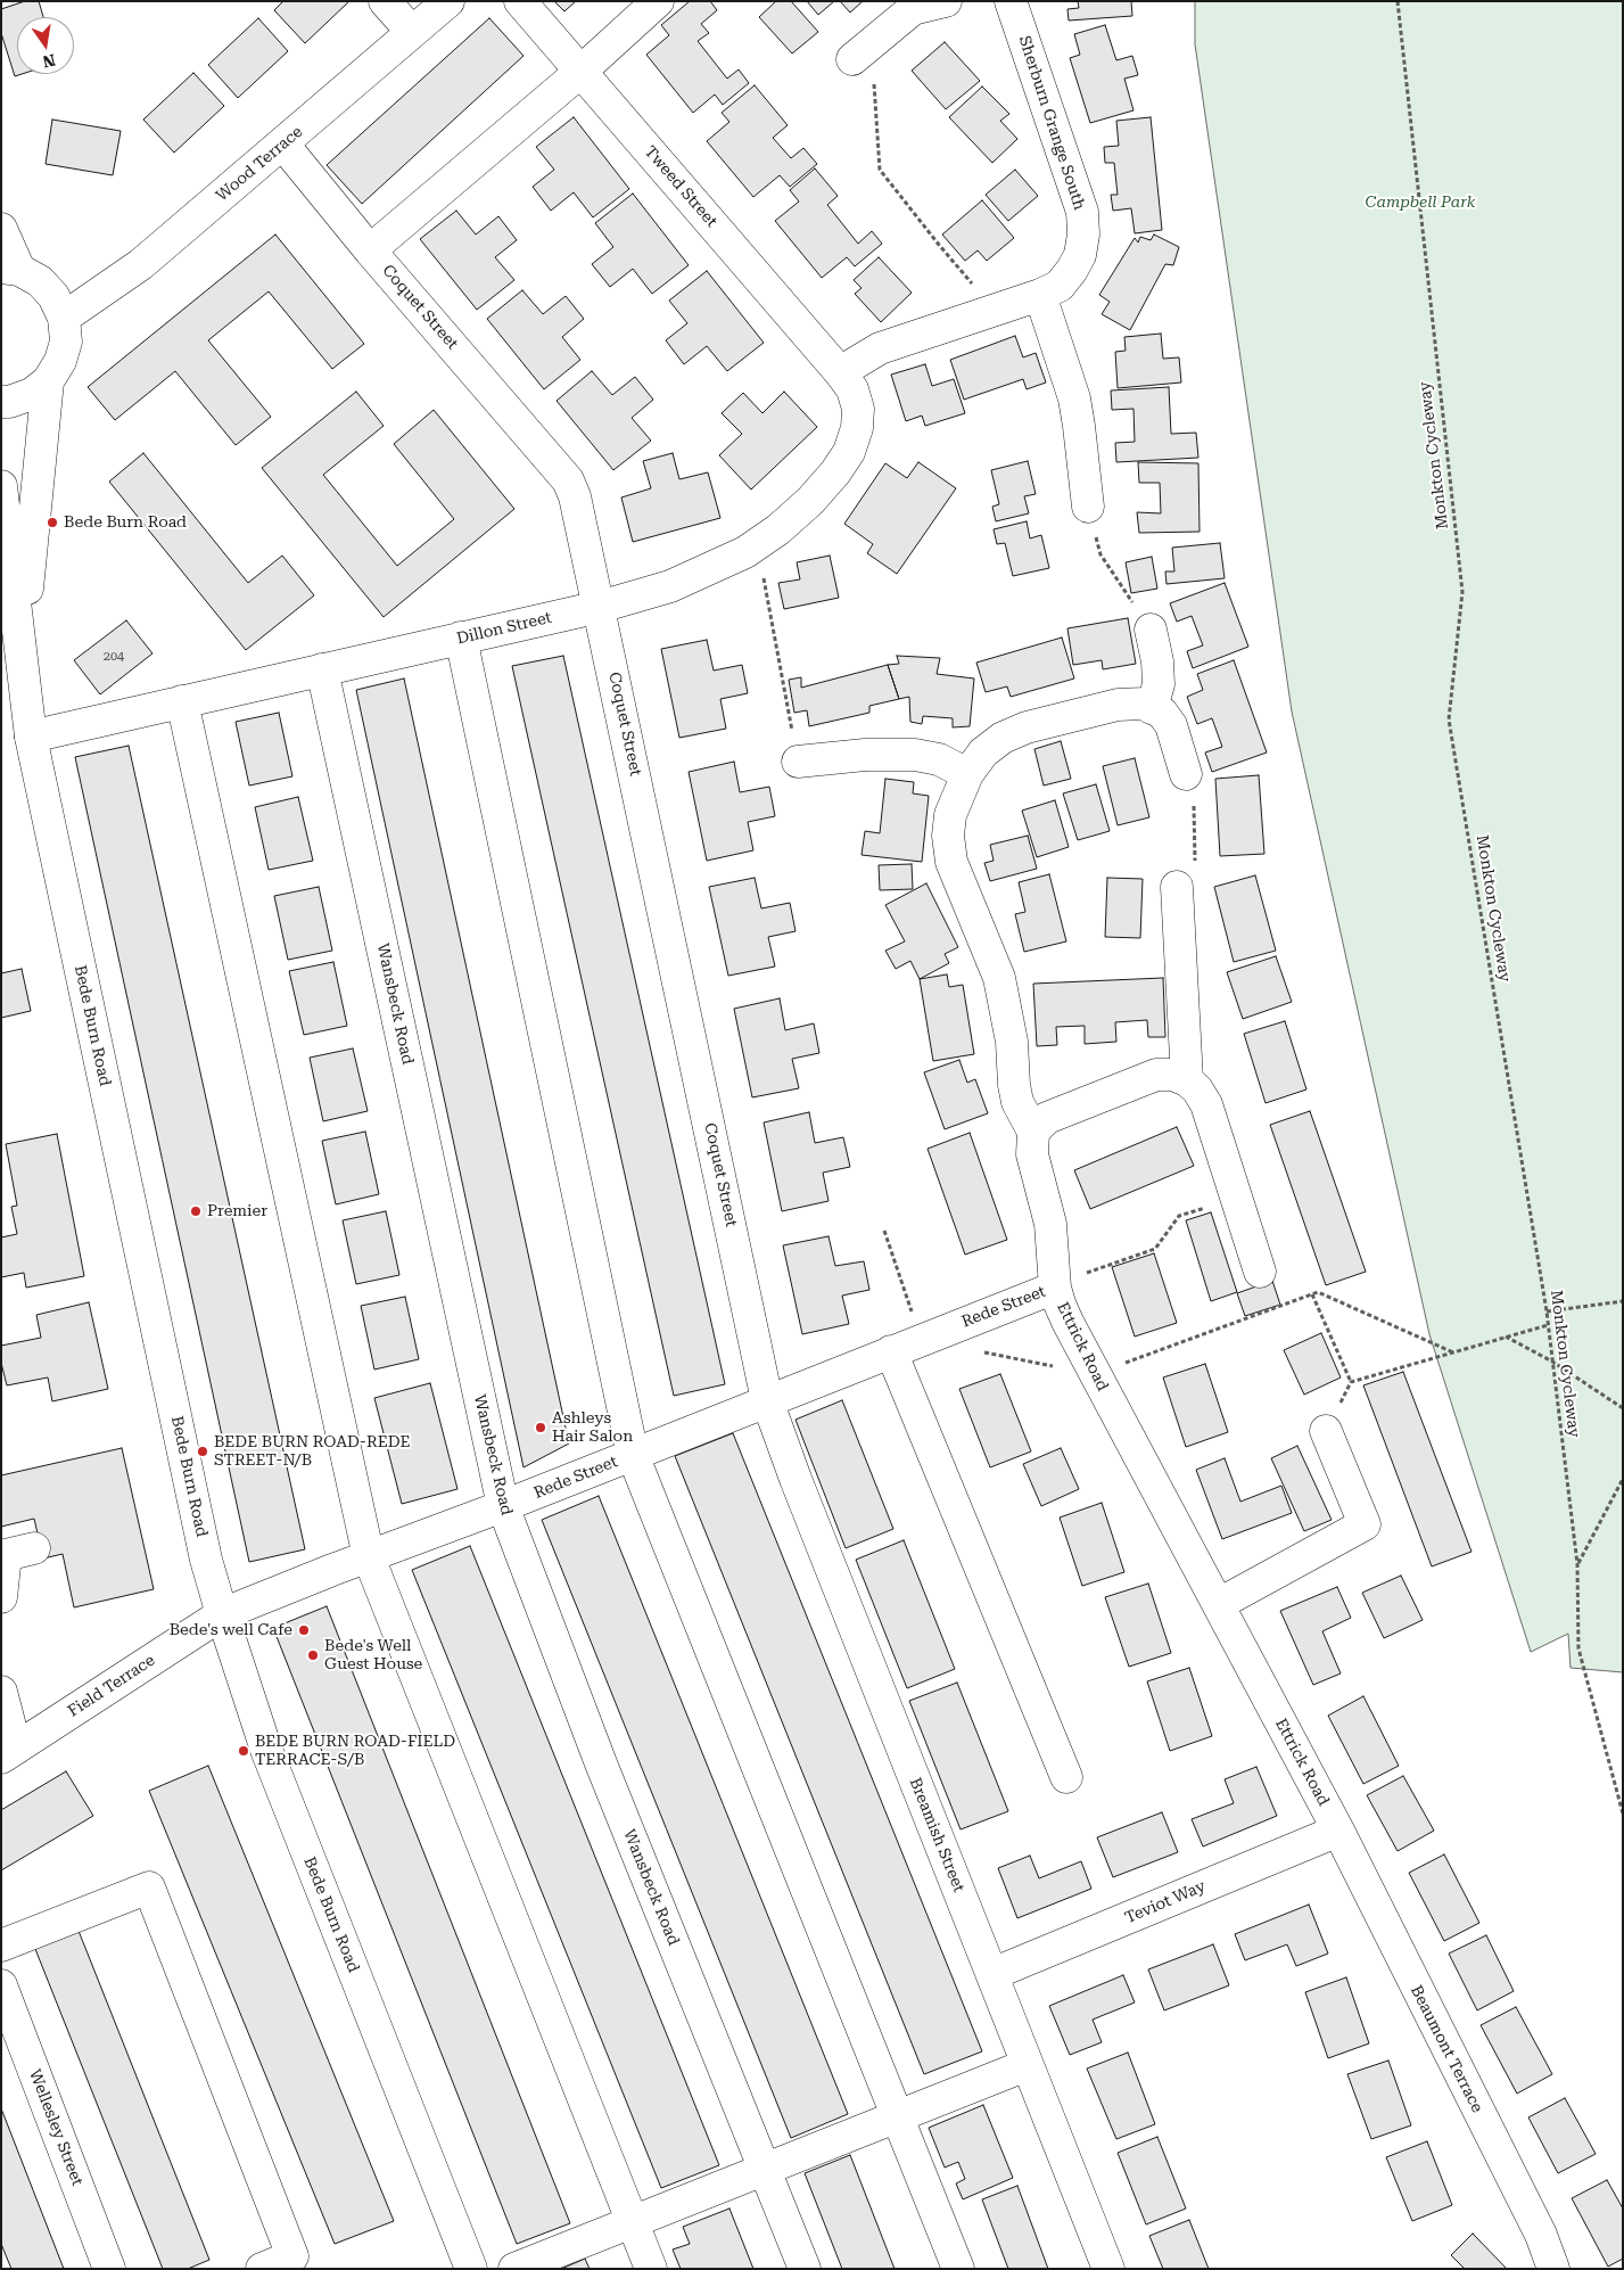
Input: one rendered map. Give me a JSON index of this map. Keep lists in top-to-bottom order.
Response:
{
  "streets": {
    "street": [
      "Sherburn Grange South",
      "Wood Terrace",
      "Tweed Street",
      "Coquet Street",
      "Dillon Street",
      "Wansbeck Road",
      "Bede Burn Road",
      "Rede Street",
      "Ettrick Road",
      "Field Terrace",
      "Breamish Street",
      "Teviot Way",
      "Beaumont Terrace",
      "Wellesley Street"
    ],
    "path": ["Monkton Cycleway"]
  },
  "crossings": [
    ["Sherburn Grange South", "Tweed Street"],
    ["Sherburn Grange South", "Dillon Street"],
    ["Wood Terrace", "Coquet Street"],
    ["Tweed Street", "Dillon Street"],
    ["Coquet Street", "Dillon Street"],
    ["Coquet Street", "Rede Street"],
    ["Coquet Street", "Breamish Street"],
    ["Dillon Street", "Wansbeck Road"],
    ["Dillon Street", "Bede Burn Road"],
    ["Wansbeck Road", "Rede Street"],
    ["Bede Burn Road", "Rede Street"],
    ["Bede Burn Road", "Field Terrace"],
    ["Rede Street", "Ettrick Road"],
    ["Rede Street", "Field Terrace"],
    ["Rede Street", "Breamish Street"],
    ["Ettrick Road", "Teviot Way"],
    ["Ettrick Road", "Beaumont Terrace"],
    ["Breamish Street", "Teviot Way"],
    ["Teviot Way", "Beaumont Terrace"]
  ],
  "parks": ["Campbell Park"],
  "places": [
    "Bede Burn Road",
    "Premier",
    "Ashleys Hair Salon",
    "BEDE BURN ROAD-REDE STREET-N/B",
    "Bede's well Cafe",
    "Bede's Well Guest House",
    "BEDE BURN ROAD-FIELD TERRACE-S/B"
  ],
  "house_numbers": ["204"],
  "north": "bottom"
}
